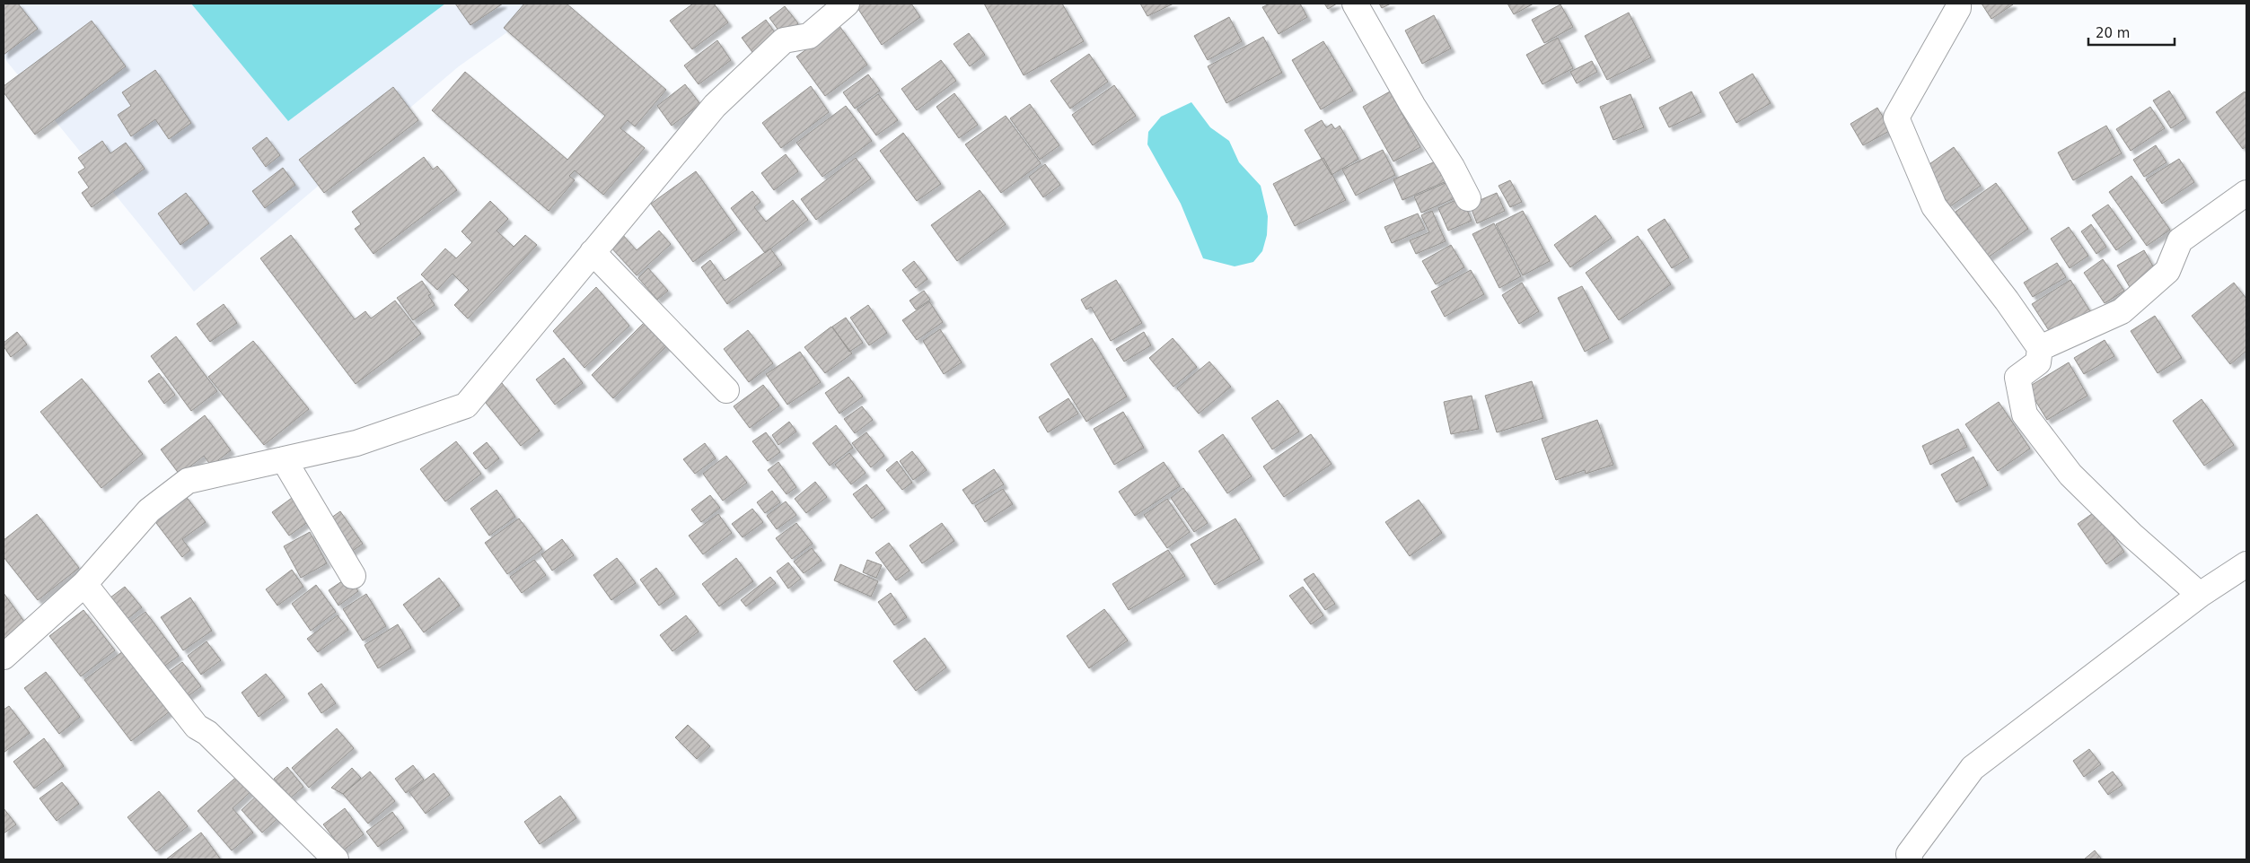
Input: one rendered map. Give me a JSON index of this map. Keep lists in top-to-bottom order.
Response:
{
  "scale_bar": "20 m"
}
